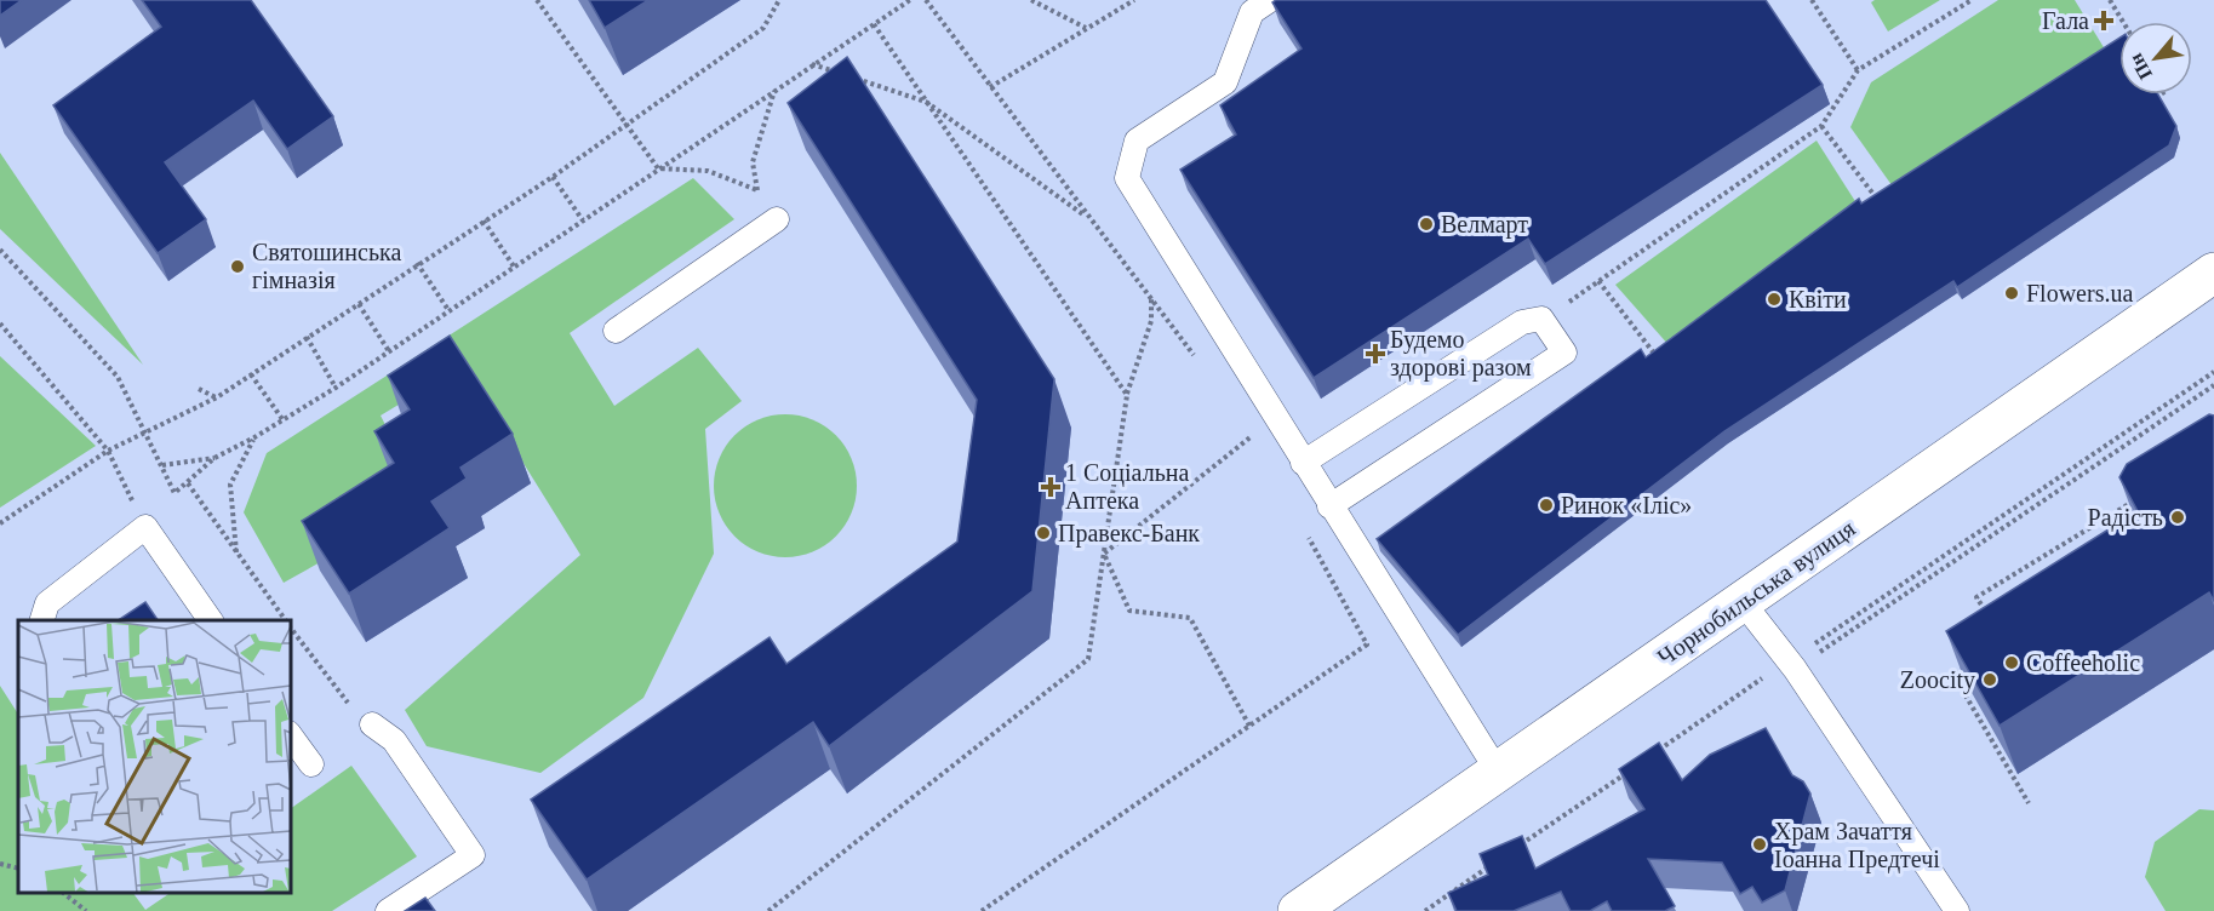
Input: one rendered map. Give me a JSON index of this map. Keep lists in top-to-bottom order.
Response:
{
  "streets": {
    "main road": ["Чорнобильська вулиця"]
  },
  "places": {
    "health": ["Гала", "Будемо здорові разом", "1 Соціальна Аптека"],
    "other": [
      "Велмарт",
      "Святошинська гімназія",
      "Flowers.ua",
      "Квіти",
      "Ринок «Іліс»",
      "Радість",
      "Правекс-Банк",
      "Coffeeholic",
      "Zoocity",
      "Храм Зачаття Іоанна Предтечі"
    ]
  },
  "north": "bottom left"
}
